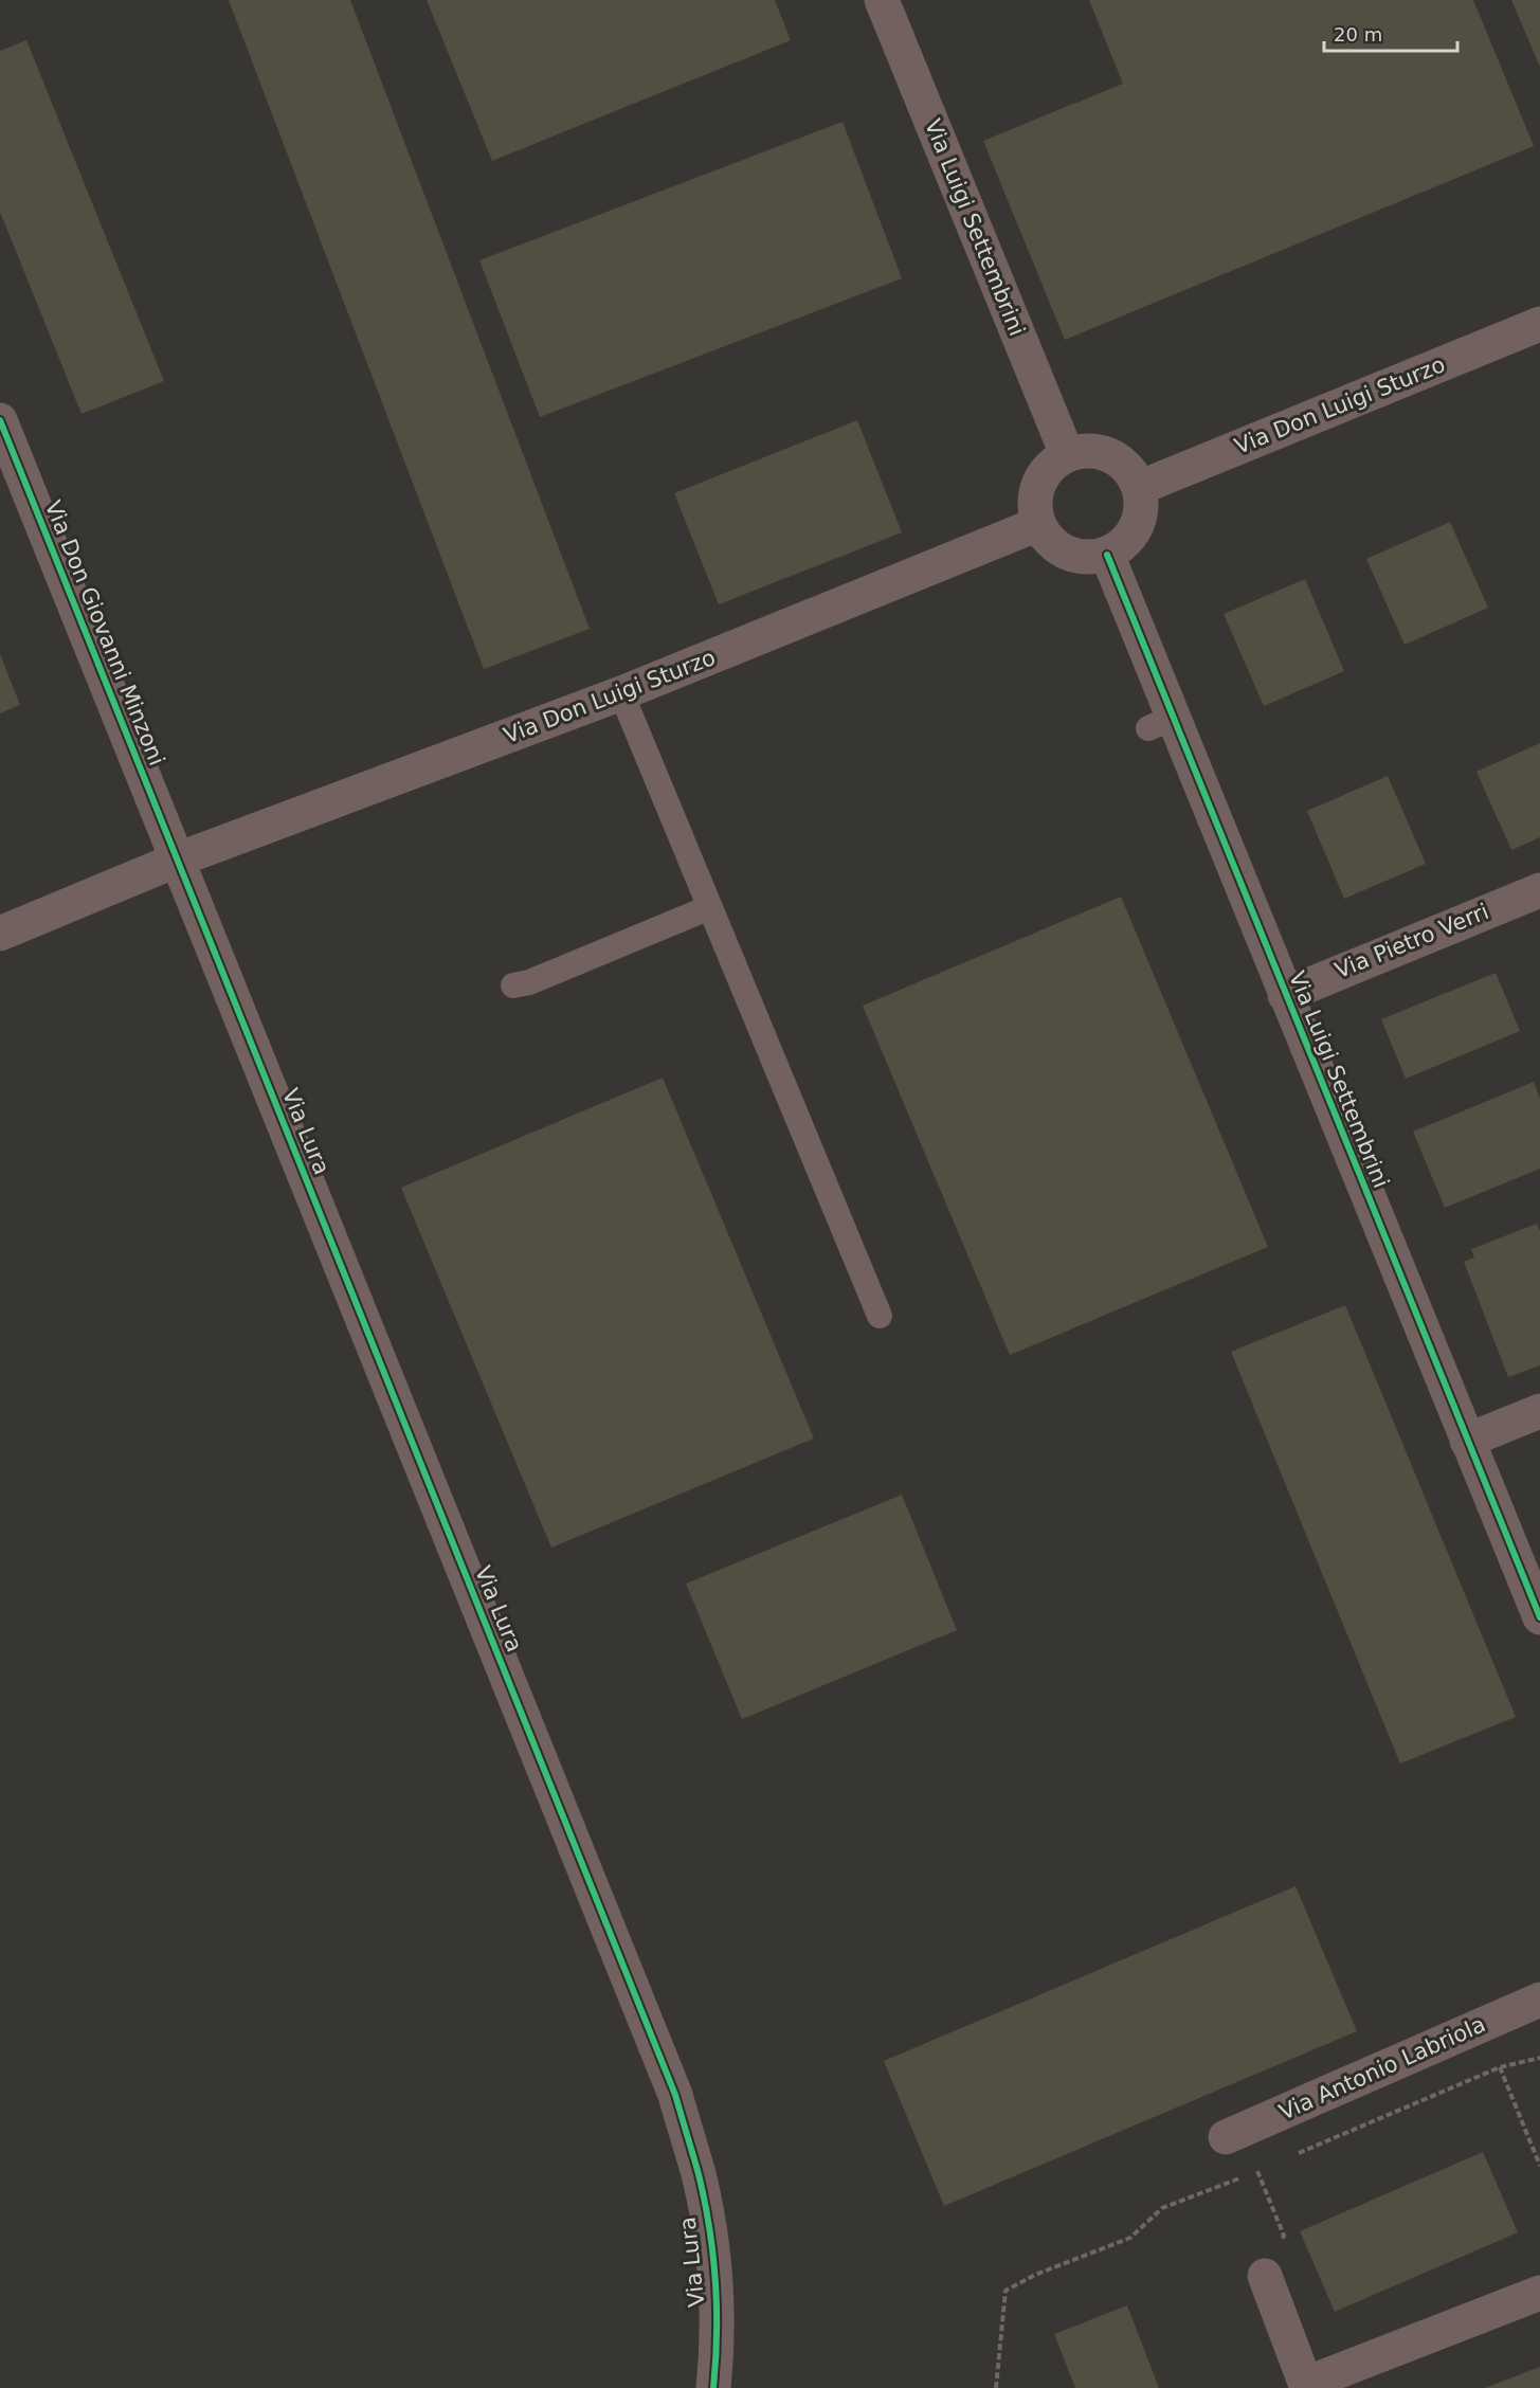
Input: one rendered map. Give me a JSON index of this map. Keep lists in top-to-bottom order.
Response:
{
  "streets": {
    "street": [
      "Via Luigi Settembrini",
      "Via Don Luigi Sturzo",
      "Via Don Giovanni Minzoni",
      "Via Pietro Verri",
      "Via Lura",
      "Via Antonio Labriola"
    ]
  },
  "crossings": [
    ["Via Luigi Settembrini", "Via Don Luigi Sturzo"],
    ["Via Luigi Settembrini", "Via Pietro Verri"],
    ["Via Don Luigi Sturzo", "Via Don Giovanni Minzoni"],
    ["Via Don Luigi Sturzo", "Via Lura"],
    ["Via Don Giovanni Minzoni", "Via Lura"]
  ],
  "scale_bar": "20 m"
}
